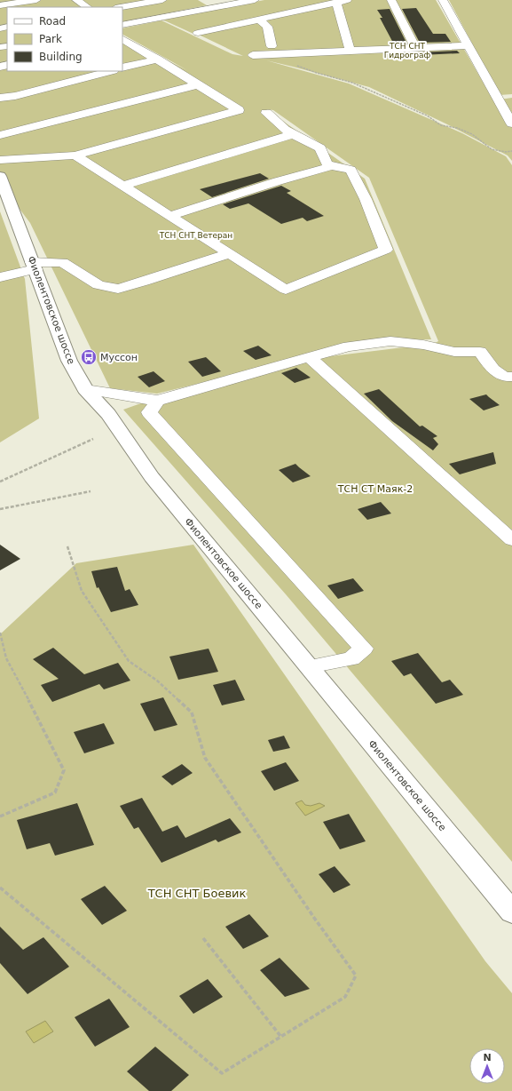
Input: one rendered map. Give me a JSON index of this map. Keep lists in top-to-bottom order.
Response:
{
  "streets": {
    "main road": ["Фиолентовское шоссе"]
  },
  "parks": [
    "ТСН СНТ Гидрограф",
    "ТСН СНТ Ветеран",
    "ТСН СТ Маяк-2",
    "ТСН СНТ Боевик"
  ],
  "places": {
    "bus stop": ["Муссон"]
  },
  "legend": ["Road", "Park", "Building"],
  "north": "top"
}
